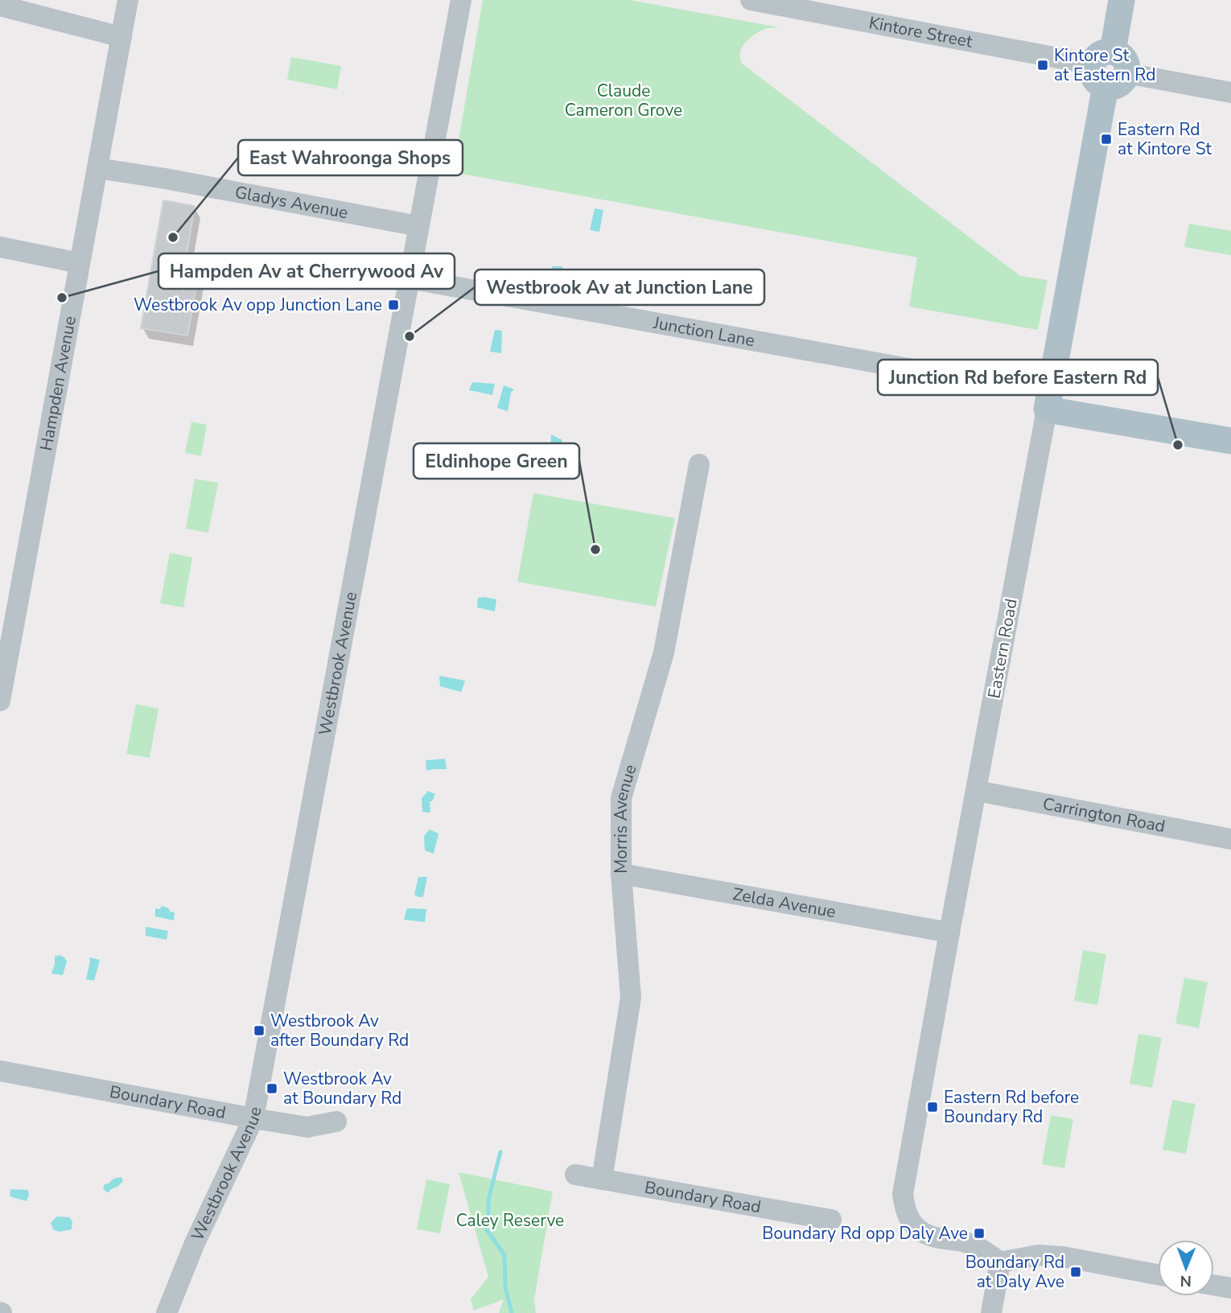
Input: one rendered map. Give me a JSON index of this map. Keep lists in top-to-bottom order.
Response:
{
  "streets": {
    "main road": ["Eastern Road"],
    "street": [
      "Kintore Street",
      "Gladys Avenue",
      "Junction Lane",
      "Hampden Avenue",
      "Westbrook Avenue",
      "Carrington Road",
      "Morris Avenue",
      "Zelda Avenue",
      "Boundary Road"
    ]
  },
  "crossings": [
    ["Kintore Street", "Eastern Road"],
    ["Gladys Avenue", "Hampden Avenue"],
    ["Gladys Avenue", "Westbrook Avenue"],
    ["Junction Lane", "Westbrook Avenue"],
    ["Eastern Road", "Carrington Road"],
    ["Eastern Road", "Zelda Avenue"],
    ["Westbrook Avenue", "Boundary Road"],
    ["Morris Avenue", "Zelda Avenue"],
    ["Morris Avenue", "Boundary Road"]
  ],
  "parks": ["Claude Cameron Grove", "Caley Reserve"],
  "places": {
    "transit": [
      "Kintore St at Eastern Rd",
      "Eastern Rd at Kintore St",
      "Westbrook Av opp Junction Lane",
      "Westbrook Av after Boundary Rd",
      "Westbrook Av at Boundary Rd",
      "Eastern Rd before Boundary Rd",
      "Boundary Rd opp Daly Ave",
      "Boundary Rd at Daly Ave"
    ],
    "other": [
      "East Wahroonga Shops",
      "Hampden Av at Cherrywood Av",
      "Westbrook Av at Junction Lane",
      "Junction Rd before Eastern Rd",
      "Eldinhope Green"
    ]
  },
  "north": "bottom"
}
